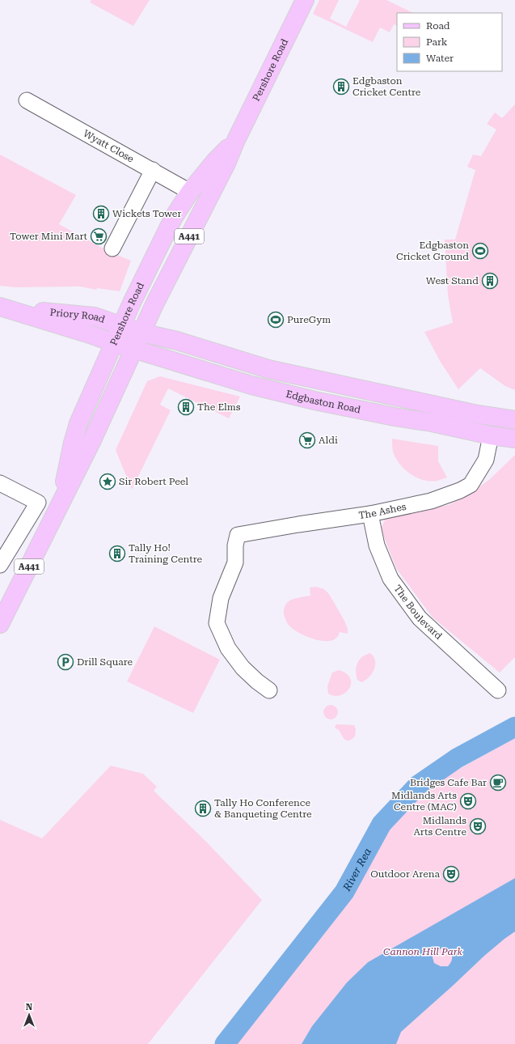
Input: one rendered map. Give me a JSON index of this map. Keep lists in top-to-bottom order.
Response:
{
  "streets": {
    "main road": [
      "Pershore Road",
      "A441",
      "Priory Road",
      "Edgbaston Road"
    ],
    "street": ["Wyatt Close", "The Ashes", "The Boulevard"]
  },
  "crossings": [
    ["Pershore Road", "Wyatt Close"],
    ["Pershore Road", "Priory Road"],
    ["Pershore Road", "Edgbaston Road"],
    ["Priory Road", "Edgbaston Road"],
    ["Edgbaston Road", "The Ashes"],
    ["The Ashes", "The Boulevard"]
  ],
  "water": ["River Rea"],
  "parks": ["Cannon Hill Park"],
  "places": {
    "building": [
      "Edgbaston Cricket Centre",
      "Wickets Tower",
      "West Stand",
      "The Elms",
      "Tally Ho! Training Centre",
      "Tally Ho Conference & Banqueting Centre"
    ],
    "supermarket": ["Tower Mini Mart", "Aldi"],
    "sports": ["Edgbaston Cricket Ground", "PureGym"],
    "place": ["Sir Robert Peel"],
    "parking": ["Drill Square"],
    "cafe": ["Bridges Cafe Bar"],
    "theatre": ["Midlands Arts Centre (MAC)", "Midlands Arts Centre", "Outdoor Arena"]
  },
  "legend": ["Road", "Park", "Water"],
  "north": "top"
}
